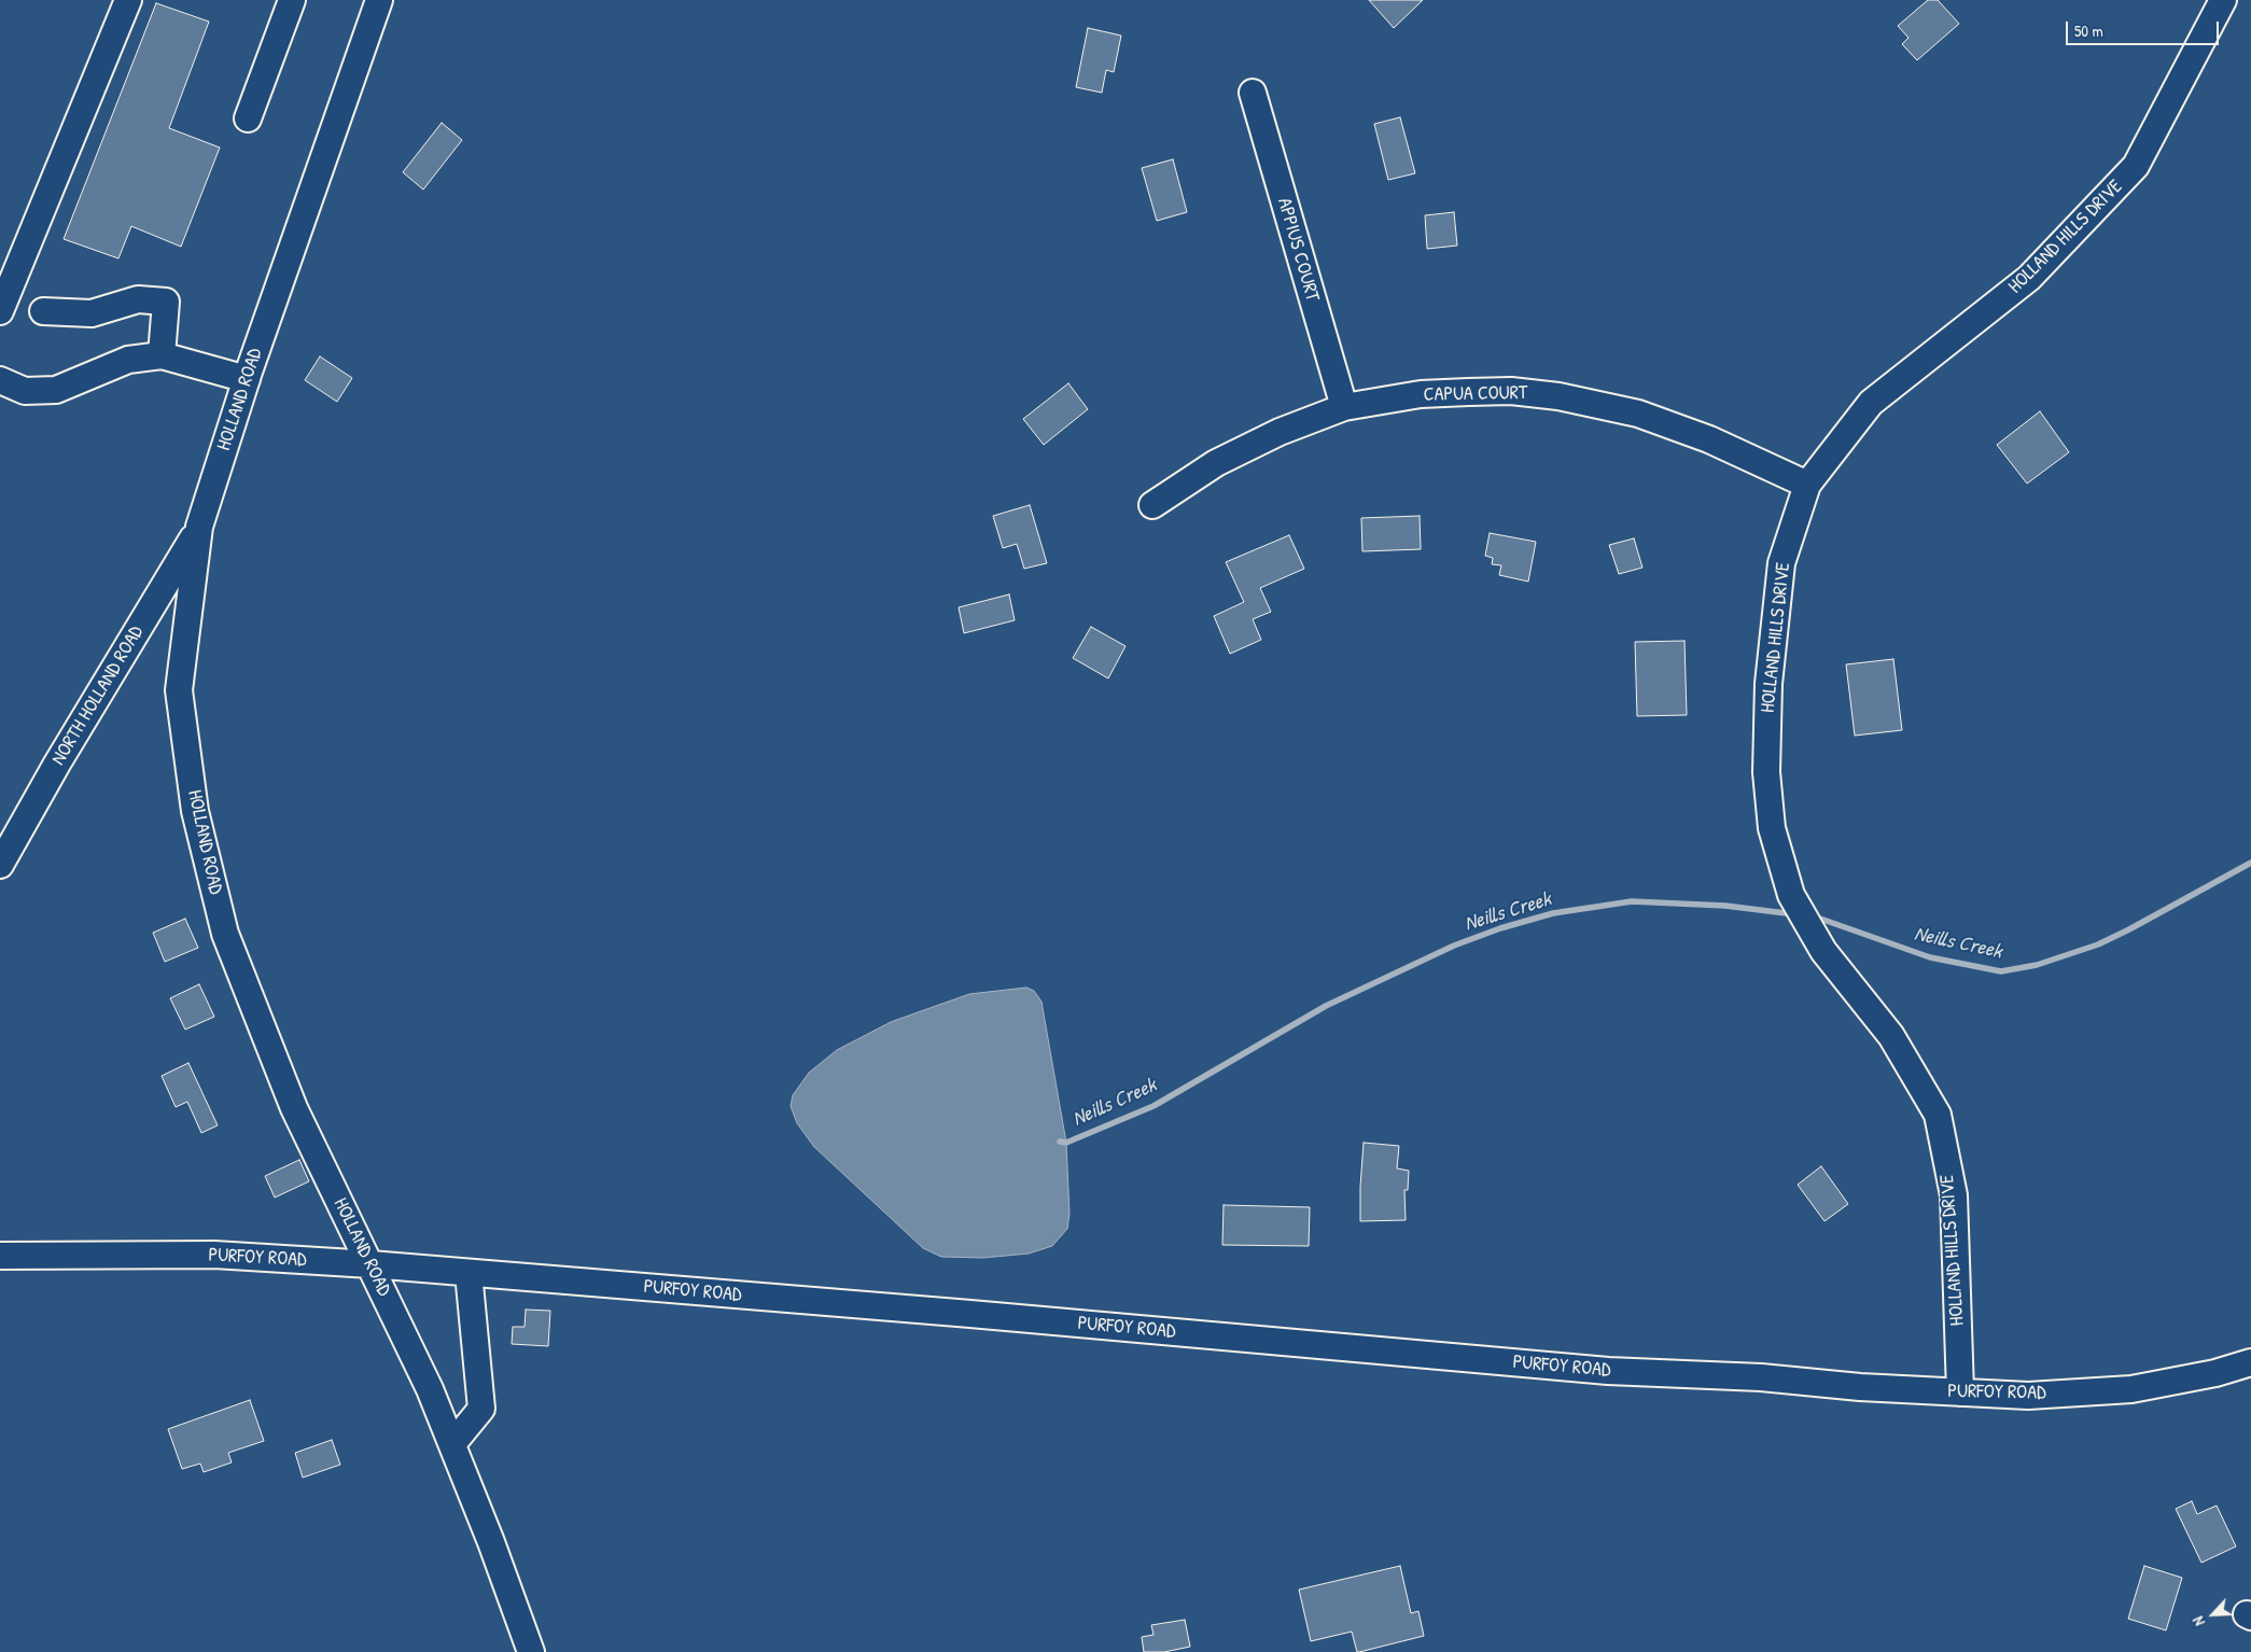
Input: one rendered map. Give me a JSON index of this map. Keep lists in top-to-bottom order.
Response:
{
  "streets": {
    "street": [
      "HOLLAND HILLS DRIVE",
      "APPIUS COURT",
      "CAPUA COURT",
      "HOLLAND ROAD",
      "NORTH HOLLAND ROAD",
      "PURFOY ROAD"
    ]
  },
  "crossings": [
    ["HOLLAND HILLS DRIVE", "CAPUA COURT"],
    ["HOLLAND HILLS DRIVE", "PURFOY ROAD"],
    ["APPIUS COURT", "CAPUA COURT"],
    ["HOLLAND ROAD", "NORTH HOLLAND ROAD"],
    ["HOLLAND ROAD", "PURFOY ROAD"]
  ],
  "water": ["Neills Creek"],
  "scale_bar": "50 m",
  "north": "bottom left"
}
